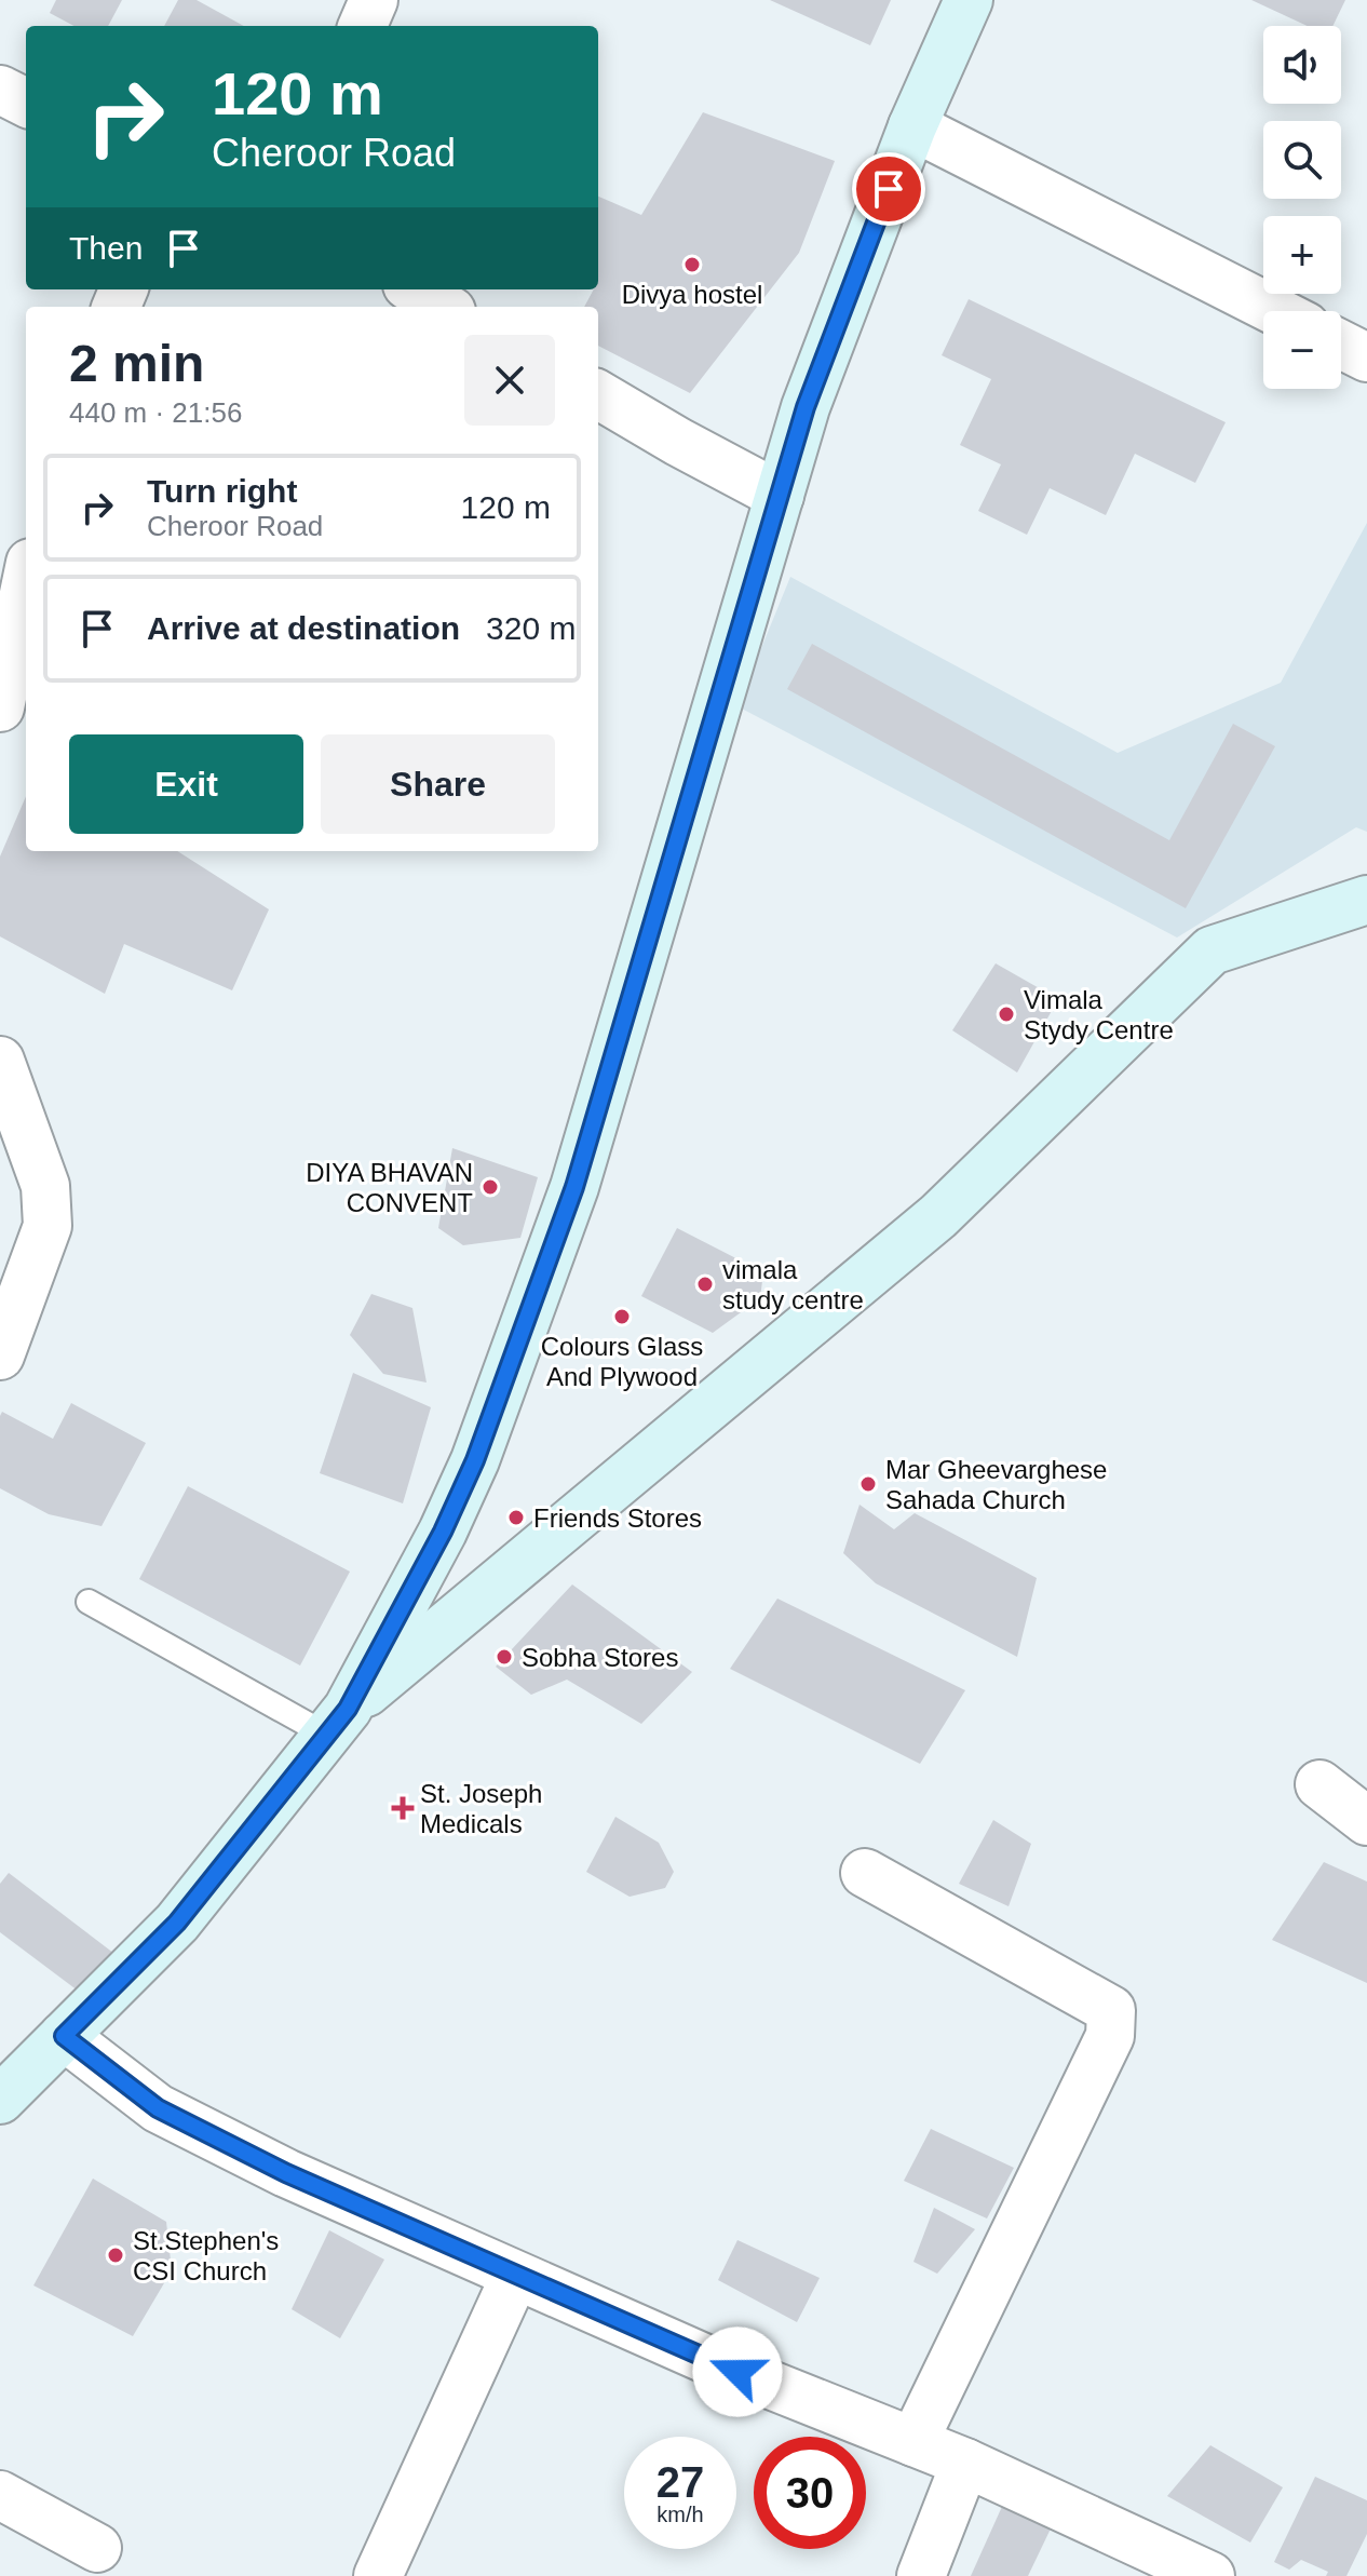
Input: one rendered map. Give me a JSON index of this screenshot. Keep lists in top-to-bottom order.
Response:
{
  "places": {
    "other": [
      "Divya hostel",
      "Vimala Stydy Centre",
      "DIYA BHAVAN CONVENT",
      "vimala study centre",
      "Colours Glass And Plywood",
      "Mar Gheevarghese Sahada Church",
      "Friends Stores",
      "Sobha Stores",
      "St.Stephen's CSI Church"
    ],
    "health": ["St. Joseph Medicals"]
  },
  "page": {
    "map_buttons": ["+", "−"],
    "turn": ["120 m", "Cheroor Road"],
    "then": "Then",
    "heading": ["2 min", "440 m · 21:56"],
    "list": [
      {
        "name": "Turn right",
        "note": "Cheroor Road",
        "value": "120 m"
      },
      {
        "name": "Arrive at destination",
        "value": "320 m"
      }
    ],
    "buttons": ["Exit", "Share"],
    "speed": "27 km/h",
    "limit": "30"
  }
}
